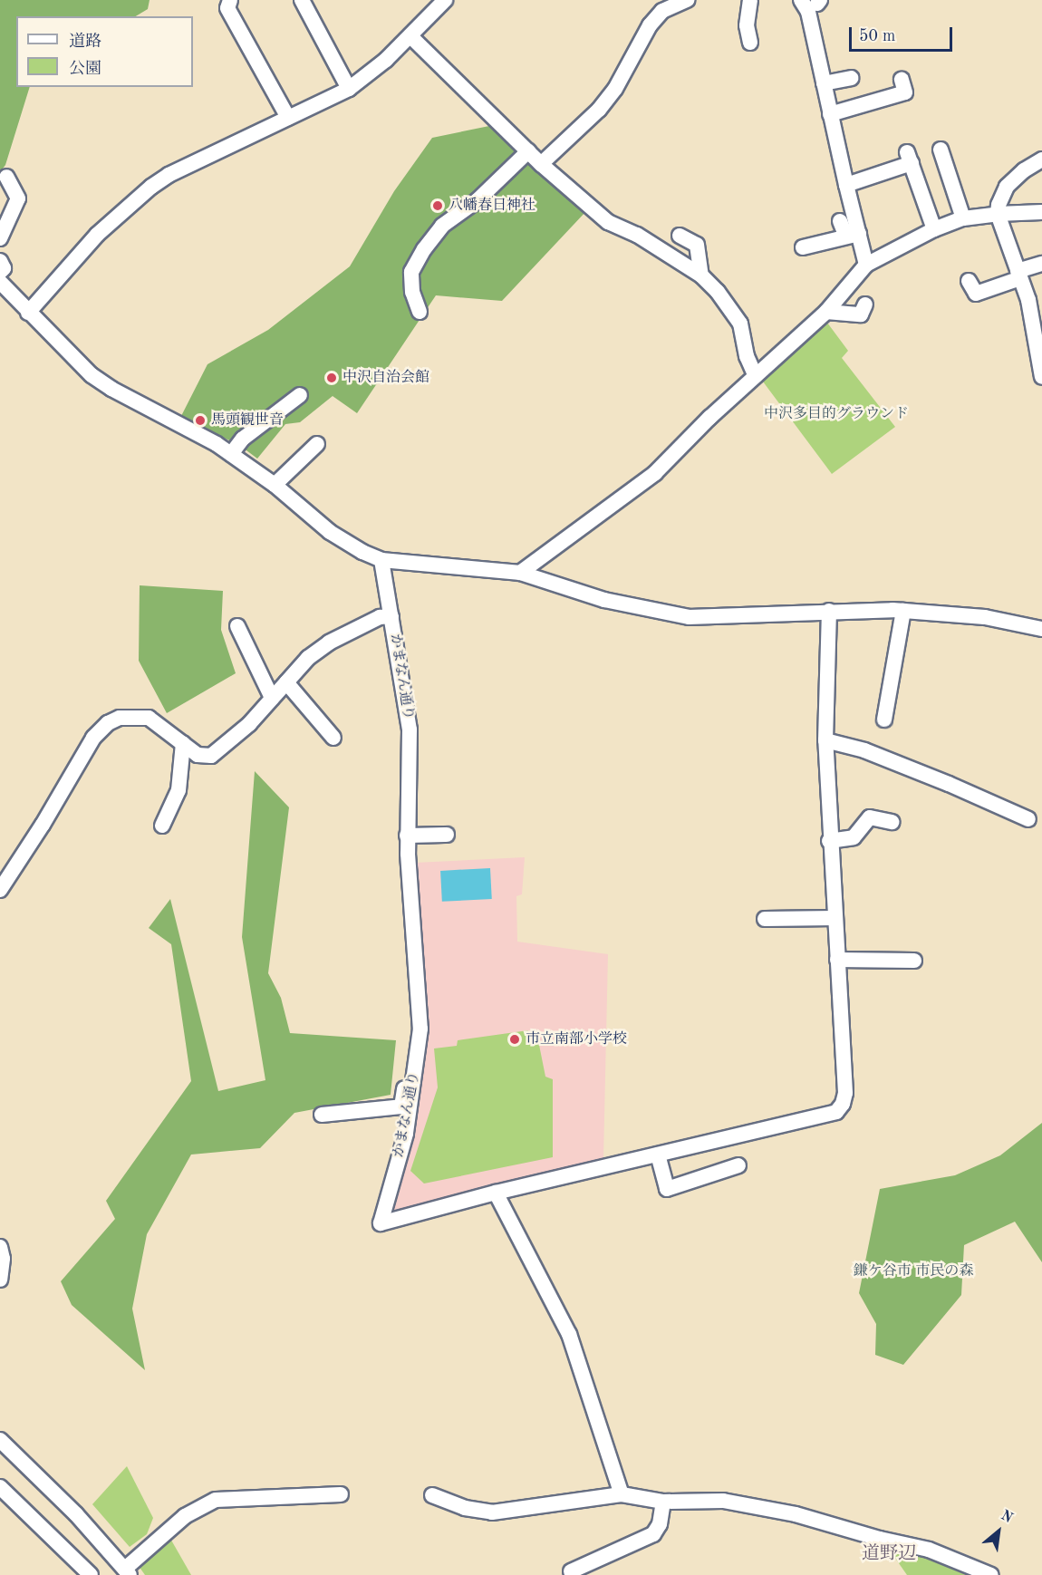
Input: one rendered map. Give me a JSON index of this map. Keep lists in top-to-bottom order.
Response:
{
  "streets": {
    "street": ["かまなん通り"]
  },
  "districts": ["道野辺"],
  "parks": ["中沢多目的グラウンド", "鎌ケ谷市 市民の森"],
  "places": [
    "八幡春日神社",
    "中沢自治会館",
    "馬頭観世音",
    "市立南部小学校"
  ],
  "legend": ["道路", "公園"],
  "scale_bar": "50 m",
  "north": "top right"
}
